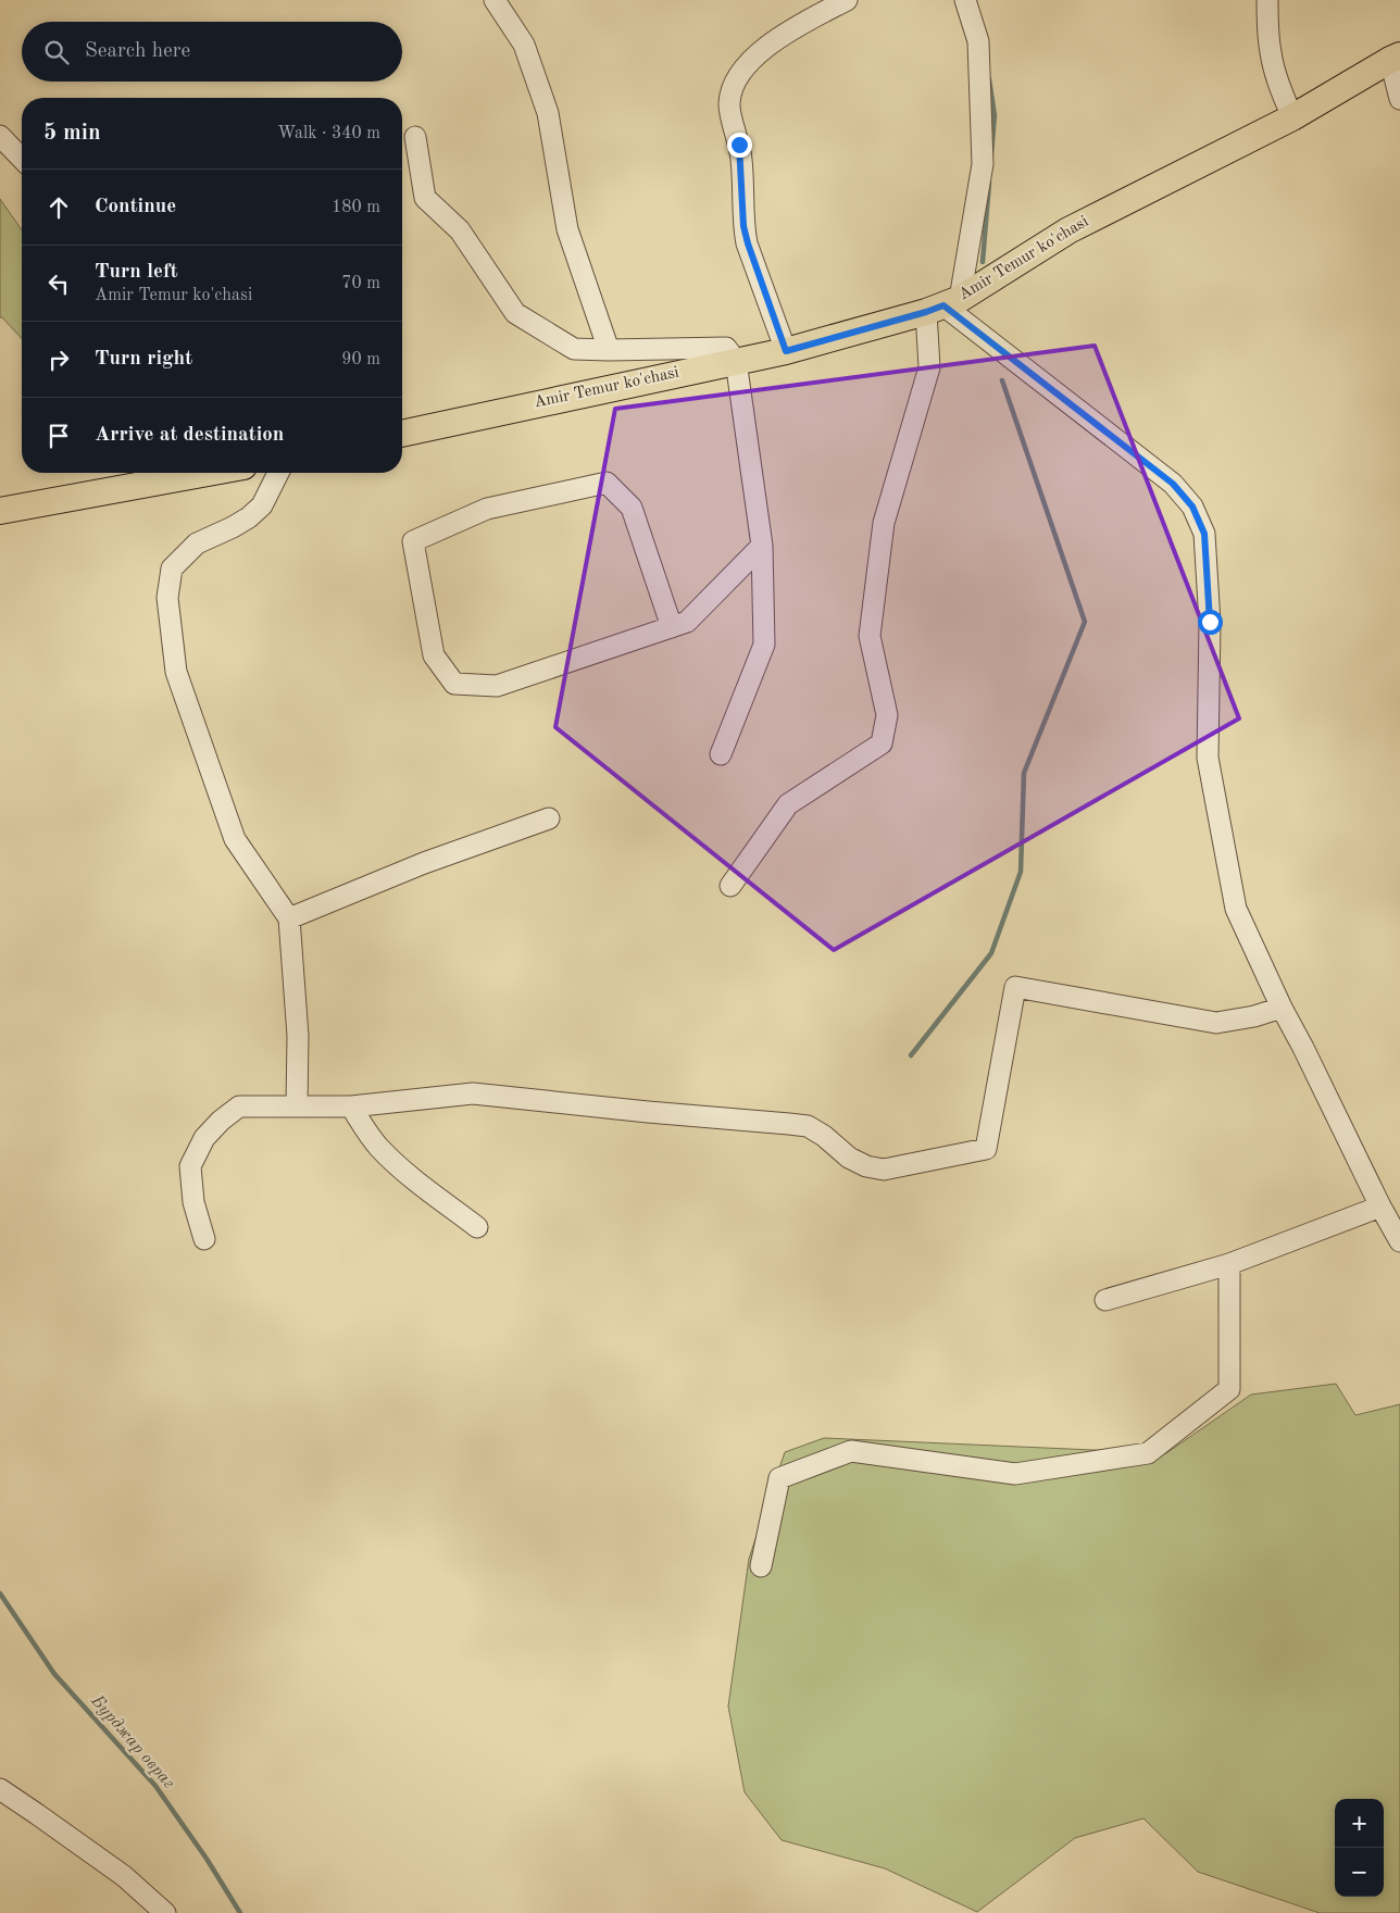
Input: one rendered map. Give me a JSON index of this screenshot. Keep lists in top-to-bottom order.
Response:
{
  "streets": {
    "main road": ["Amir Temur ko'chasi"]
  },
  "water": ["Бурджар овраг"],
  "page": {
    "search": "Search here",
    "heading": ["5 min", "Walk · 340 m"],
    "list": [
      ["Continue", "180 m"],
      ["Turn left", "Amir Temur ko'chasi", "70 m"],
      ["Turn right", "90 m"],
      "Arrive at destination"
    ],
    "map_buttons": ["+", "−"]
  }
}
